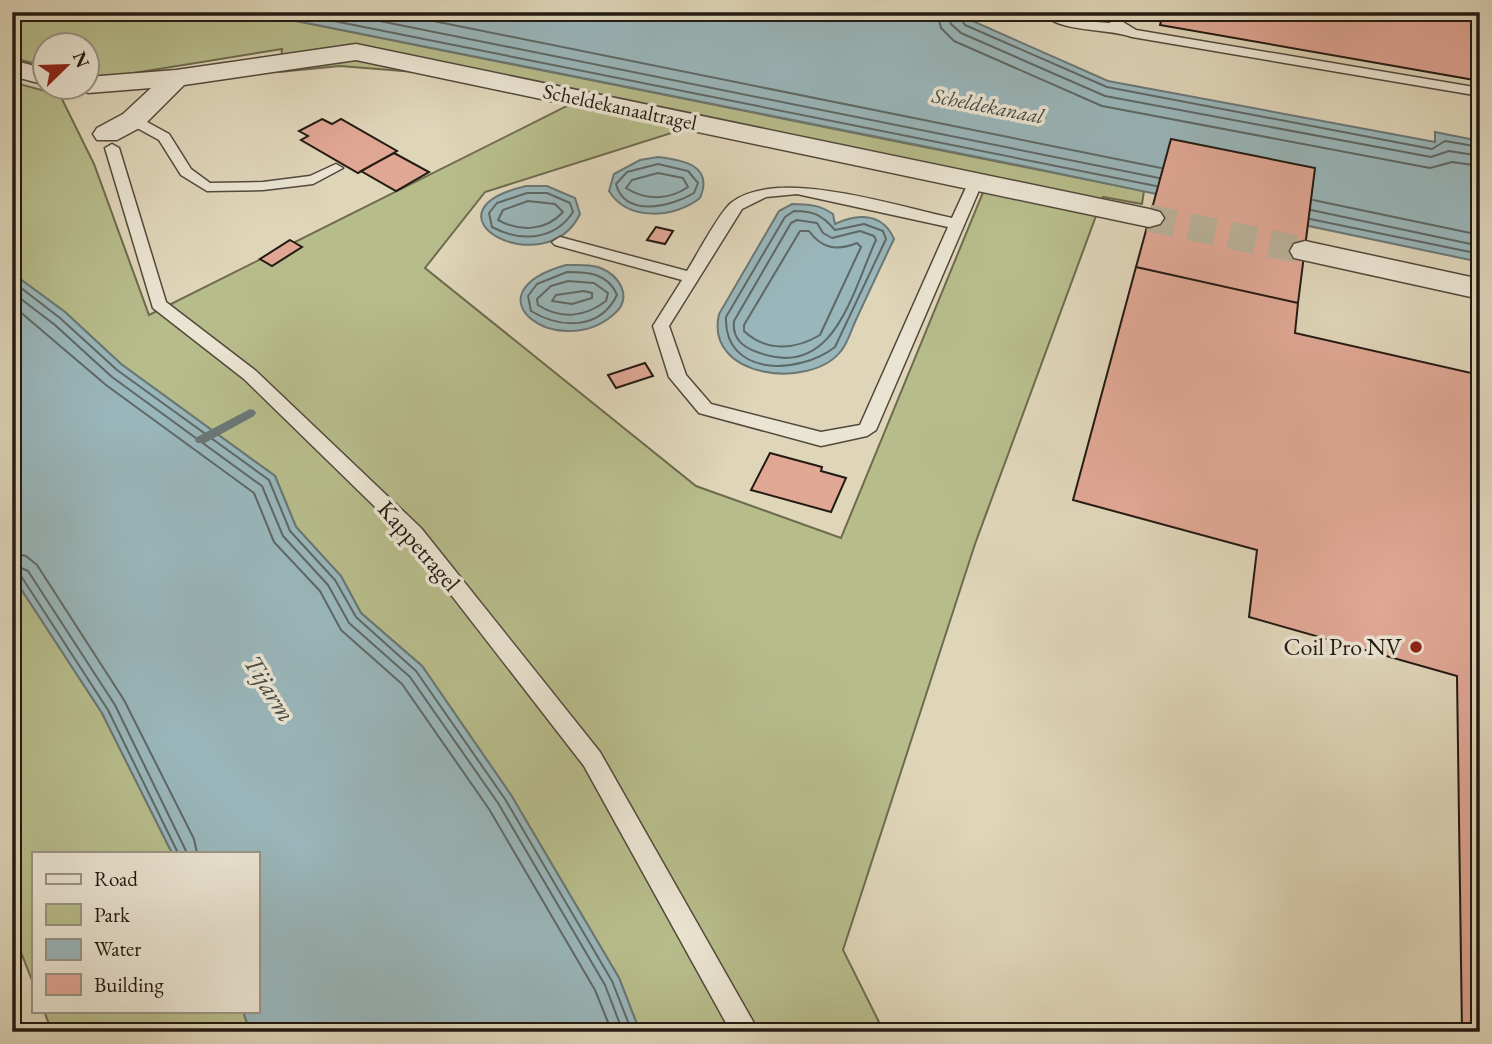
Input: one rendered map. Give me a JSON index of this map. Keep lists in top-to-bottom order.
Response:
{
  "streets": {
    "street": ["Scheldekanaaltragel", "Kappetragel"]
  },
  "water": ["Scheldekanaal", "Tijarm"],
  "places": ["Coil Pro NV"],
  "legend": [
    "Road",
    "Park",
    "Water",
    "Building"
  ],
  "north": "top right"
}
